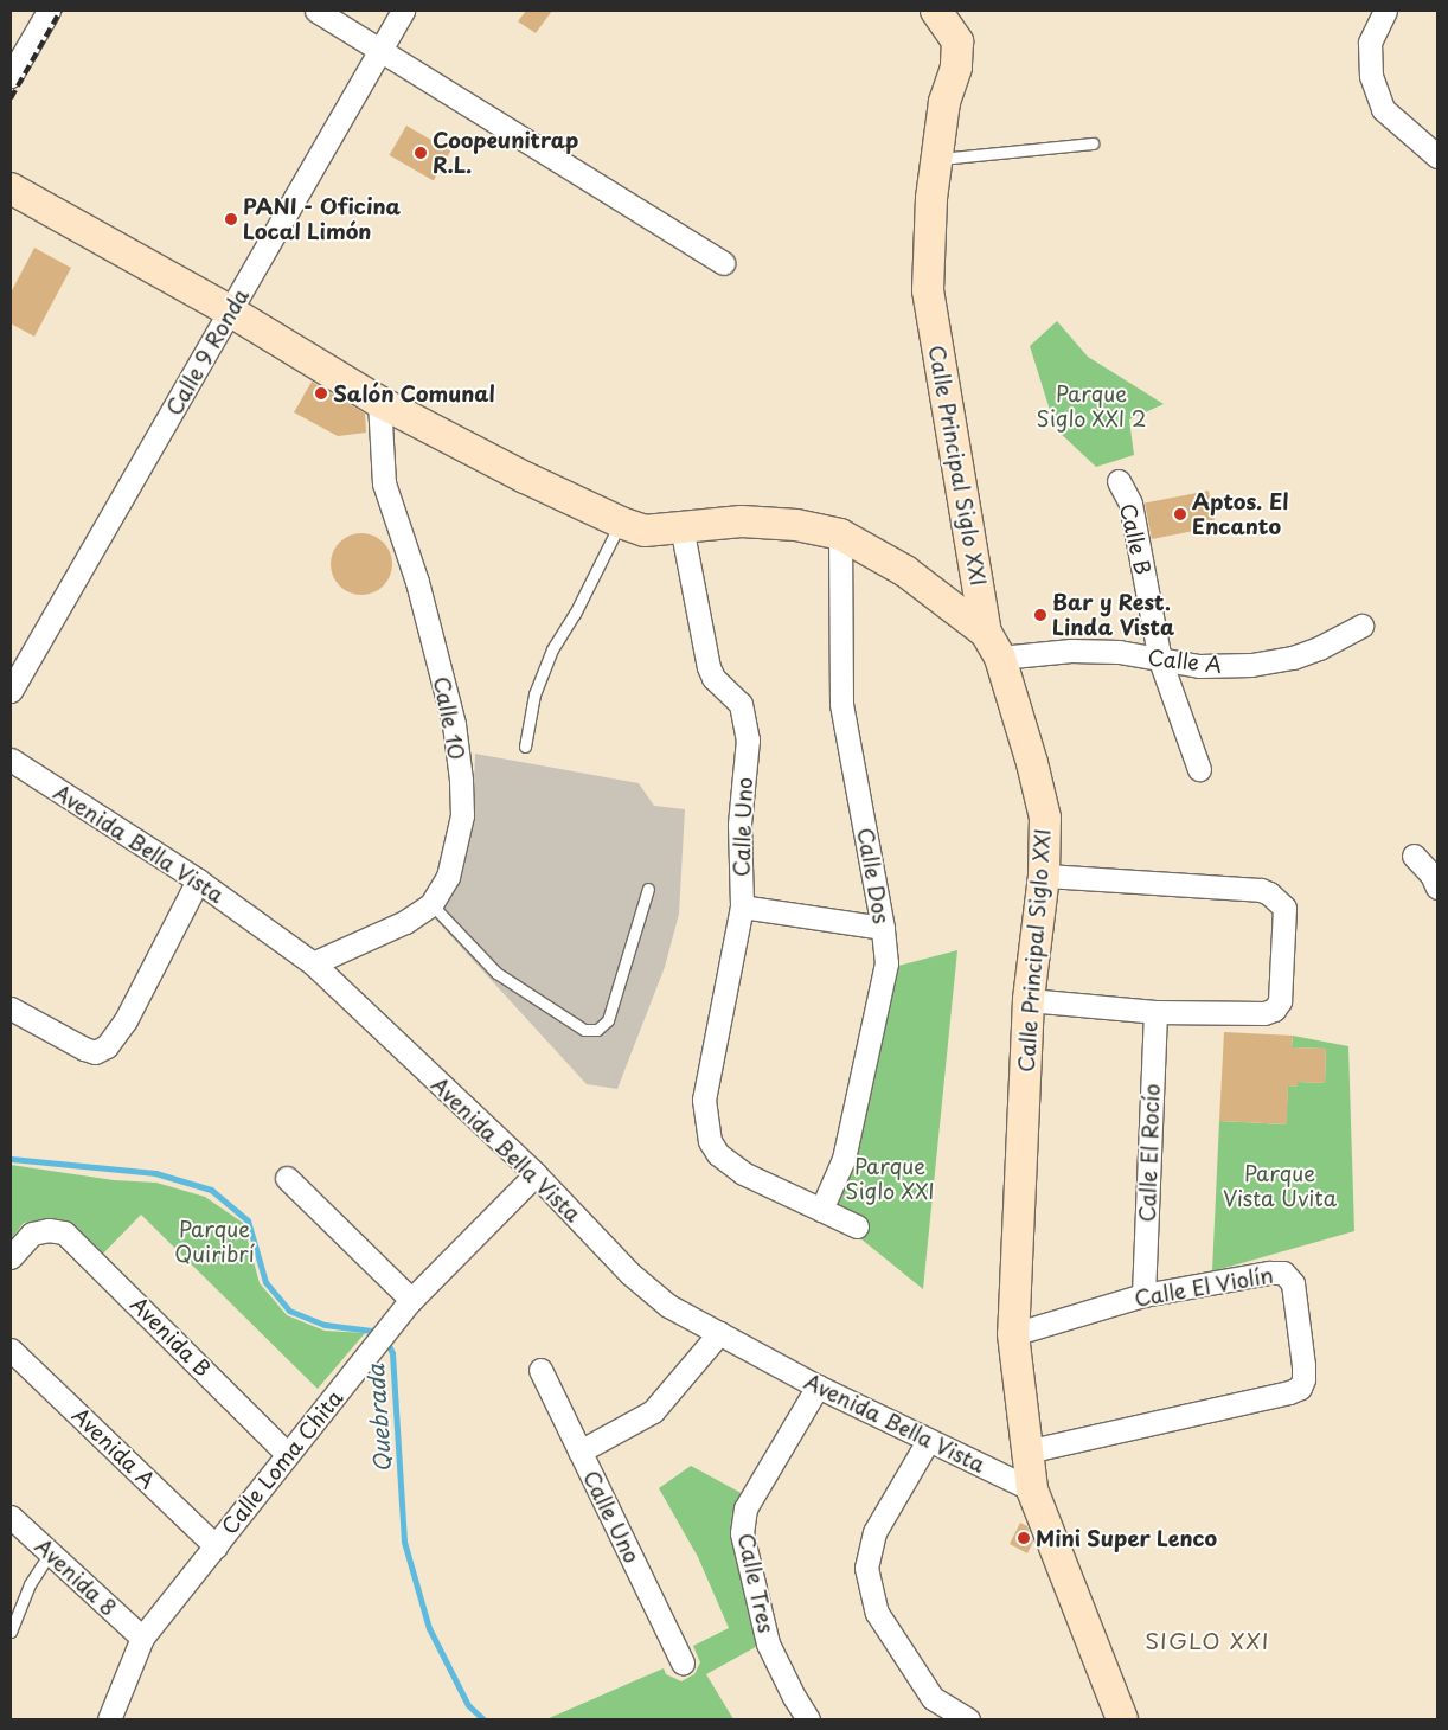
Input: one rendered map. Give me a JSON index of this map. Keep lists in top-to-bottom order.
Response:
{
  "streets": {
    "street": [
      "Calle 9 Ronda",
      "Calle Principal Siglo XXI",
      "Calle B",
      "Calle A",
      "Calle 10",
      "Calle Uno",
      "Avenida Bella Vista",
      "Calle Dos",
      "Calle El Rocío",
      "Calle El Violín",
      "Avenida B",
      "Avenida A",
      "Calle Loma Chita",
      "Avenida 8",
      "Calle Tres"
    ]
  },
  "crossings": [
    ["Calle Principal Siglo XXI", "Calle A"],
    ["Calle Principal Siglo XXI", "Avenida Bella Vista"],
    ["Calle Principal Siglo XXI", "Calle El Violín"],
    ["Calle B", "Calle A"],
    ["Calle 10", "Avenida Bella Vista"],
    ["Calle Uno", "Calle Dos"],
    ["Avenida Bella Vista", "Calle Loma Chita"],
    ["Avenida Bella Vista", "Calle Tres"],
    ["Calle El Rocío", "Calle El Violín"],
    ["Avenida B", "Calle Loma Chita"],
    ["Avenida A", "Calle Loma Chita"],
    ["Calle Loma Chita", "Avenida 8"]
  ],
  "districts": ["SIGLO XXI"],
  "water": ["Quebrada"],
  "parks": [
    "Parque Siglo XXI 2",
    "Parque Siglo XXI",
    "Parque Vista Uvita",
    "Parque Quiribrí"
  ],
  "places": [
    "Coopeunitrap R.L.",
    "PANI - Oficina Local Limón",
    "Salón Comunal",
    "Aptos. El Encanto",
    "Bar y Rest. Linda Vista",
    "Mini Super Lenco"
  ]
}
